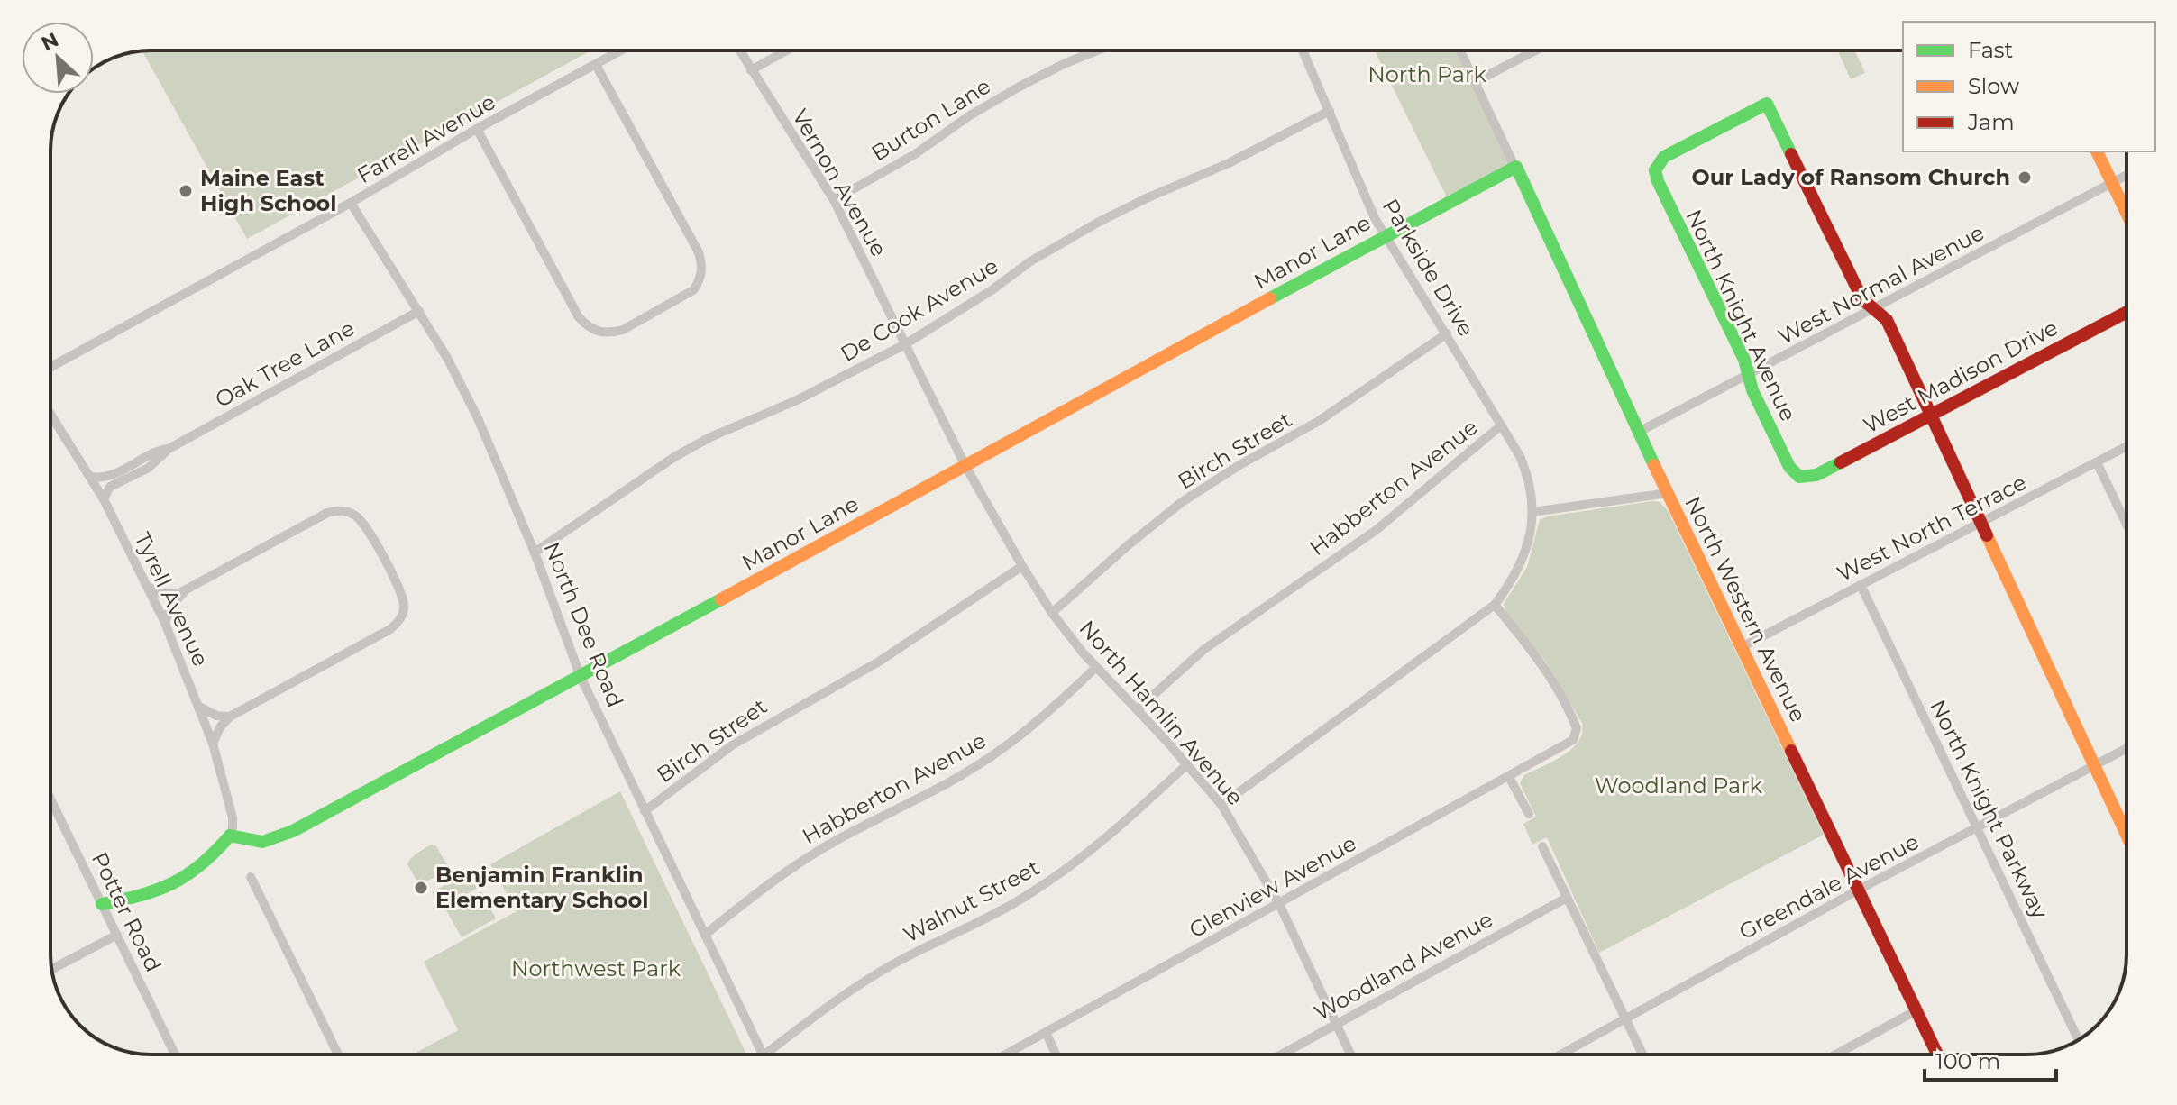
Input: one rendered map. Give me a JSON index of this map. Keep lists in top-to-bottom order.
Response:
{
  "streets": {
    "street": [
      "Burton Lane",
      "Farrell Avenue",
      "Vernon Avenue",
      "Manor Lane",
      "Parkside Drive",
      "West Normal Avenue",
      "De Cook Avenue",
      "North Knight Avenue",
      "Oak Tree Lane",
      "West Madison Drive",
      "Birch Street",
      "Habberton Avenue",
      "West North Terrace",
      "Tyrell Avenue",
      "North Western Avenue",
      "North Dee Road",
      "North Hamlin Avenue",
      "North Knight Parkway",
      "Glenview Avenue",
      "Greendale Avenue",
      "Walnut Street",
      "Potter Road",
      "Woodland Avenue"
    ]
  },
  "crossings": [
    ["Burton Lane", "Vernon Avenue"],
    ["Farrell Avenue", "North Dee Road"],
    ["Vernon Avenue", "Manor Lane"],
    ["Vernon Avenue", "De Cook Avenue"],
    ["Vernon Avenue", "North Hamlin Avenue"],
    ["Manor Lane", "Parkside Drive"],
    ["Manor Lane", "Tyrell Avenue"],
    ["Manor Lane", "North Western Avenue"],
    ["Manor Lane", "North Dee Road"],
    ["Manor Lane", "North Hamlin Avenue"],
    ["Parkside Drive", "De Cook Avenue"],
    ["Parkside Drive", "Birch Street"],
    ["Parkside Drive", "Habberton Avenue"],
    ["West Normal Avenue", "North Knight Avenue"],
    ["West Normal Avenue", "North Western Avenue"],
    ["De Cook Avenue", "North Dee Road"],
    ["North Knight Avenue", "West Madison Drive"],
    ["Oak Tree Lane", "Tyrell Avenue"],
    ["Oak Tree Lane", "North Dee Road"],
    ["Birch Street", "North Dee Road"],
    ["Birch Street", "North Hamlin Avenue"],
    ["Habberton Avenue", "North Dee Road"],
    ["Habberton Avenue", "North Hamlin Avenue"],
    ["West North Terrace", "North Western Avenue"],
    ["West North Terrace", "North Knight Parkway"],
    ["North Western Avenue", "Greendale Avenue"],
    ["North Hamlin Avenue", "Glenview Avenue"],
    ["North Hamlin Avenue", "Walnut Street"],
    ["North Hamlin Avenue", "Woodland Avenue"],
    ["North Knight Parkway", "Greendale Avenue"]
  ],
  "parks": ["North Park", "Woodland Park", "Northwest Park"],
  "places": ["Our Lady of Ransom Church", "Maine East High School", "Benjamin Franklin Elementary School"],
  "legend": ["Fast", "Slow", "Jam"],
  "scale_bar": "100 m",
  "north": "top left"
}
